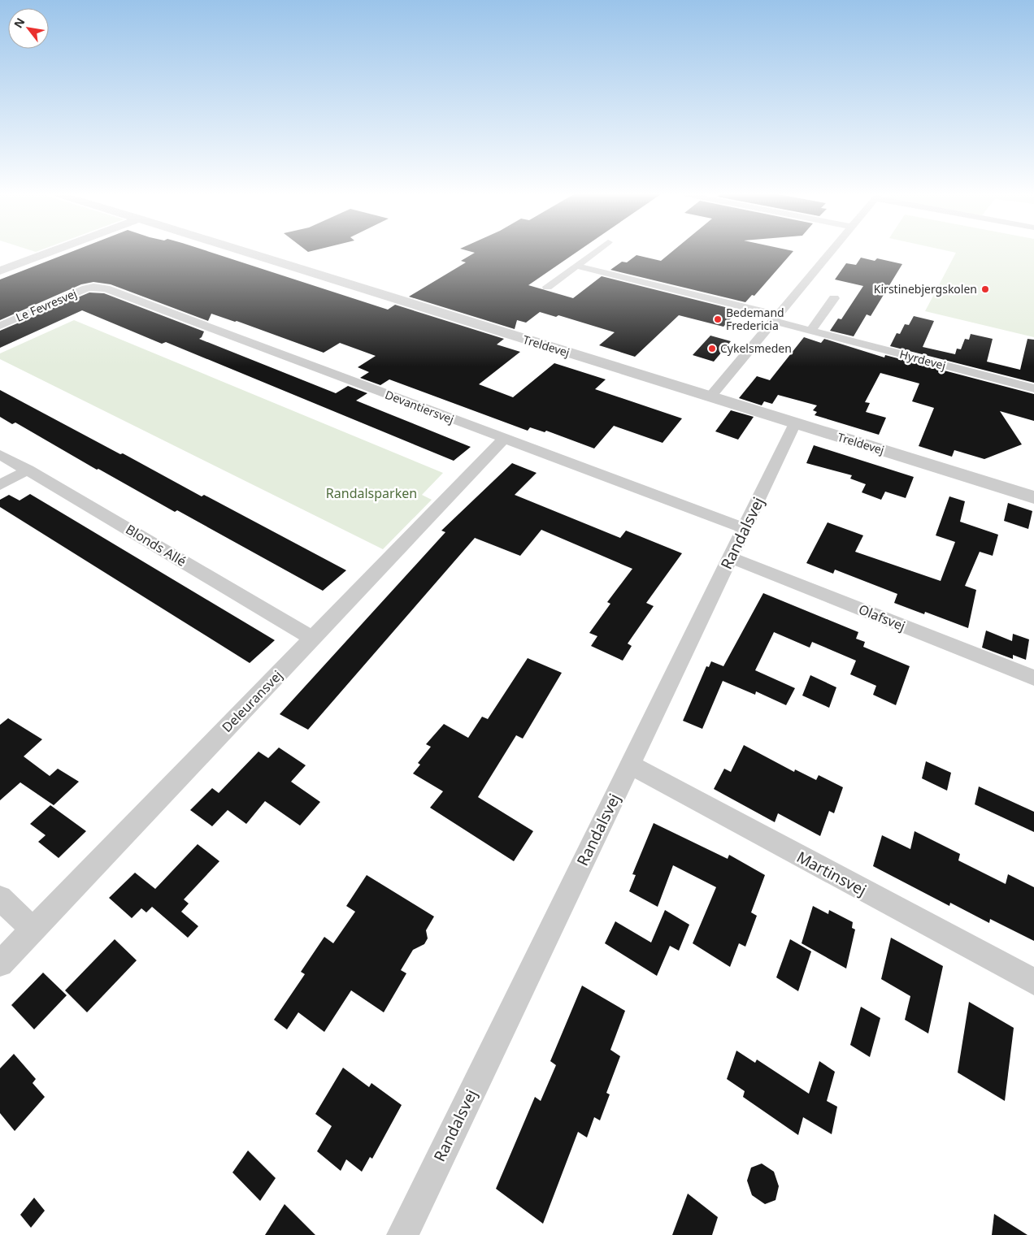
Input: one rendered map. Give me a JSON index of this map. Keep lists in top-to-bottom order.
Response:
{
  "streets": {
    "street": [
      "Le Fevresvej",
      "Treldevej",
      "Hyrdevej",
      "Devantiersvej",
      "Randalsvej",
      "Blonds Allé",
      "Olafsvej",
      "Deleuransvej",
      "Martinsvej"
    ]
  },
  "crossings": [
    ["Le Fevresvej", "Devantiersvej"],
    ["Treldevej", "Randalsvej"],
    ["Devantiersvej", "Randalsvej"],
    ["Devantiersvej", "Deleuransvej"],
    ["Randalsvej", "Olafsvej"],
    ["Randalsvej", "Martinsvej"],
    ["Blonds Allé", "Deleuransvej"]
  ],
  "parks": ["Randalsparken"],
  "places": ["Kirstinebjergskolen", "Bedemand Fredericia", "Cykelsmeden"],
  "north": "top left"
}
